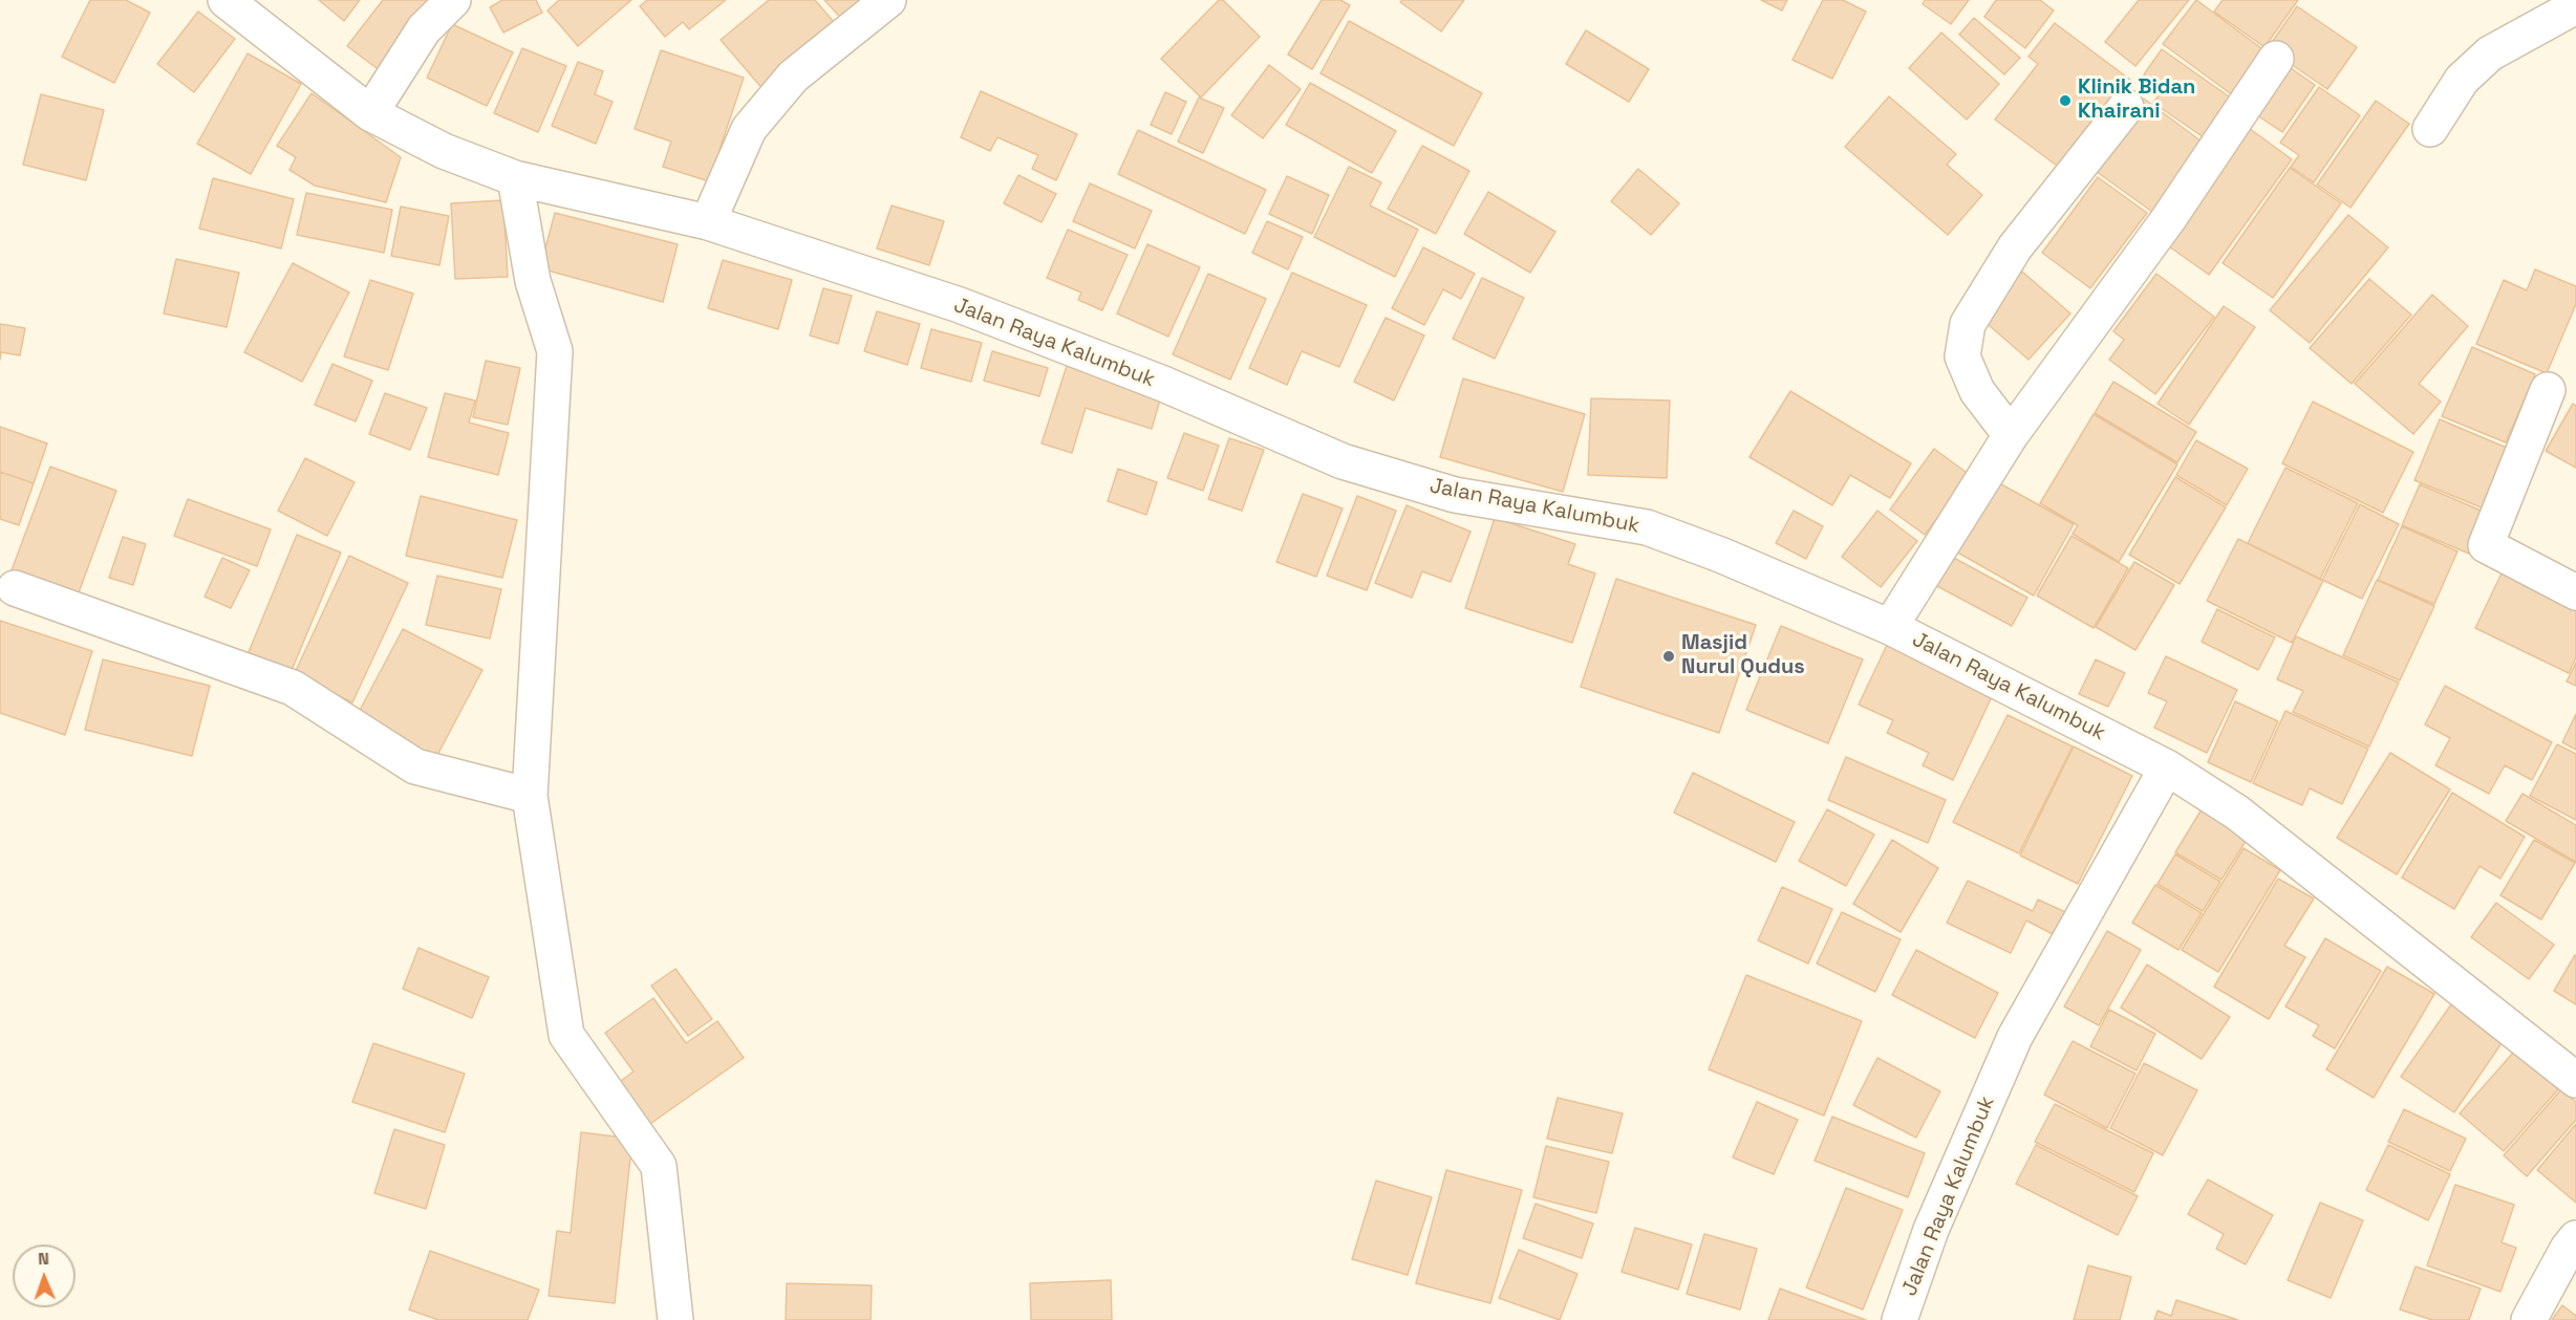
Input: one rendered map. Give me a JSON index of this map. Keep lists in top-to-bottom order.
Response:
{
  "streets": {
    "street": ["Jalan Raya Kalumbuk"]
  },
  "places": ["Klinik Bidan Khairani", "Masjid Nurul Qudus"],
  "north": "top"
}
